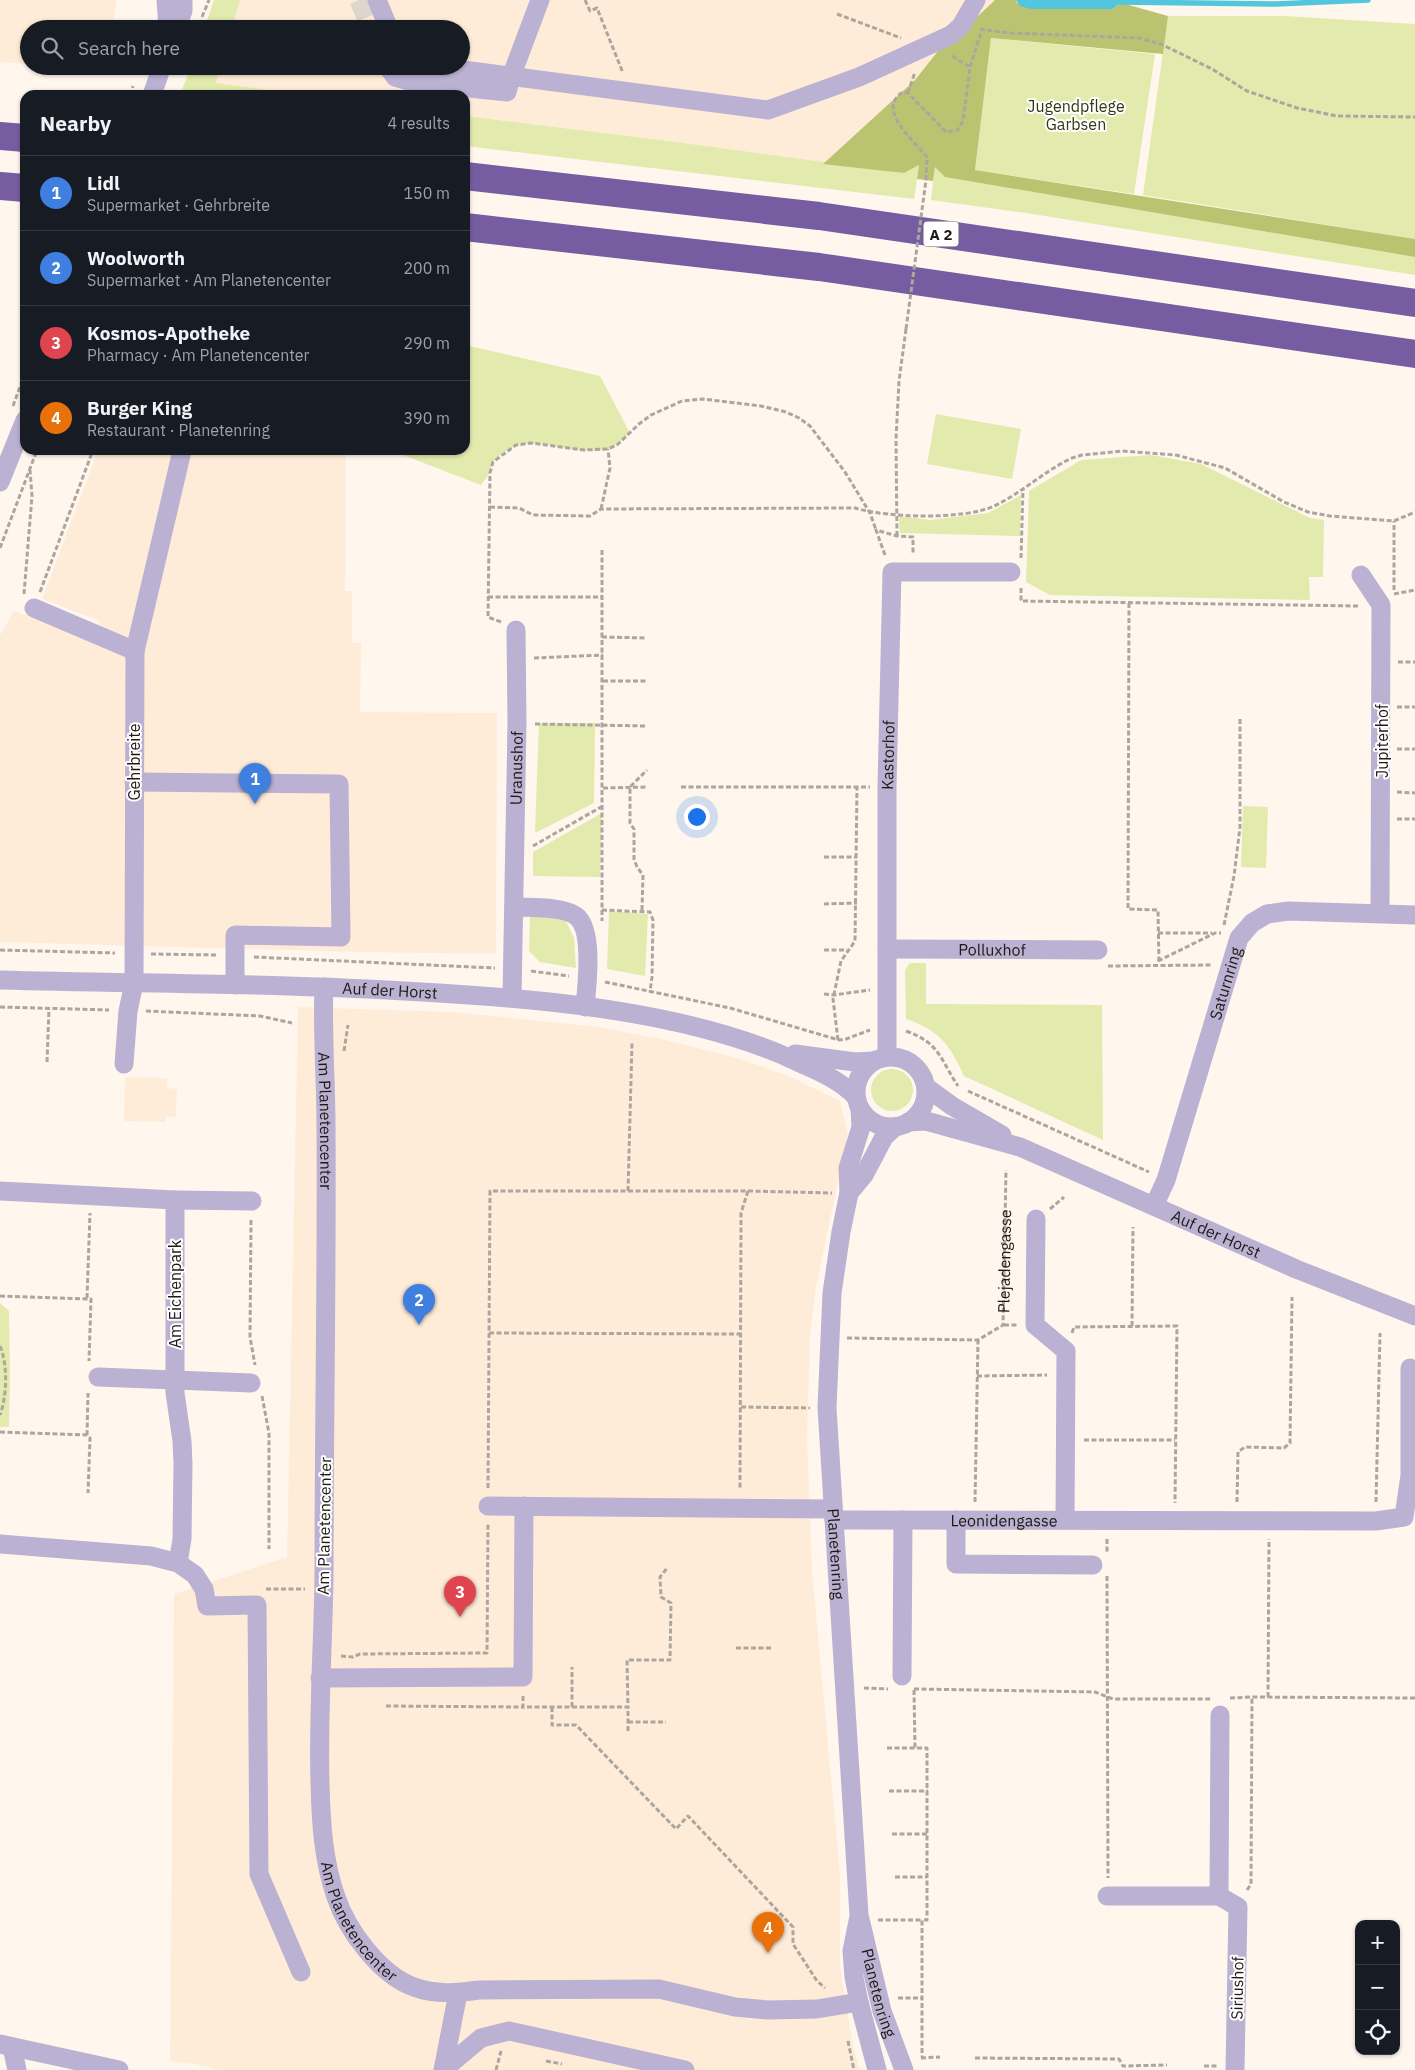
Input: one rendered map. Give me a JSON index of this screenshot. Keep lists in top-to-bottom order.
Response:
{
  "streets": {
    "highway": ["A 2"],
    "street": [
      "Jupiterhof",
      "Kastorhof",
      "Gehrbreite",
      "Uranushof",
      "Polluxhof",
      "Saturnring",
      "Auf der Horst",
      "Am Planetencenter",
      "Am Eichenpark",
      "Leonidengasse",
      "Planetenring",
      "Siriushof"
    ],
    "path": ["Plejadengasse"]
  },
  "crossings": [
    ["Jupiterhof", "Saturnring"],
    ["Kastorhof", "Polluxhof"],
    ["Kastorhof", "Auf der Horst"],
    ["Kastorhof", "Planetenring"],
    ["Gehrbreite", "Auf der Horst"],
    ["Uranushof", "Auf der Horst"],
    ["Saturnring", "Auf der Horst"],
    ["Auf der Horst", "Am Planetencenter"],
    ["Auf der Horst", "Planetenring"],
    ["Am Planetencenter", "Planetenring"],
    ["Leonidengasse", "Planetenring"]
  ],
  "parks": ["Jugendpflege Garbsen"],
  "page": {
    "search": "Search here",
    "heading": ["Nearby", "4 results"],
    "list": [
      {
        "mark": "1",
        "name": "Lidl",
        "note": "Supermarket · Gehrbreite",
        "value": "150 m"
      },
      {
        "mark": "2",
        "name": "Woolworth",
        "note": "Supermarket · Am Planetencenter",
        "value": "200 m"
      },
      {
        "mark": "3",
        "name": "Kosmos-Apotheke",
        "note": "Pharmacy · Am Planetencenter",
        "value": "290 m"
      },
      {
        "mark": "4",
        "name": "Burger King",
        "note": "Restaurant · Planetenring",
        "value": "390 m"
      }
    ],
    "pins": [
      "1",
      "2",
      "3",
      "4"
    ],
    "map_buttons": ["+", "−"]
  }
}
